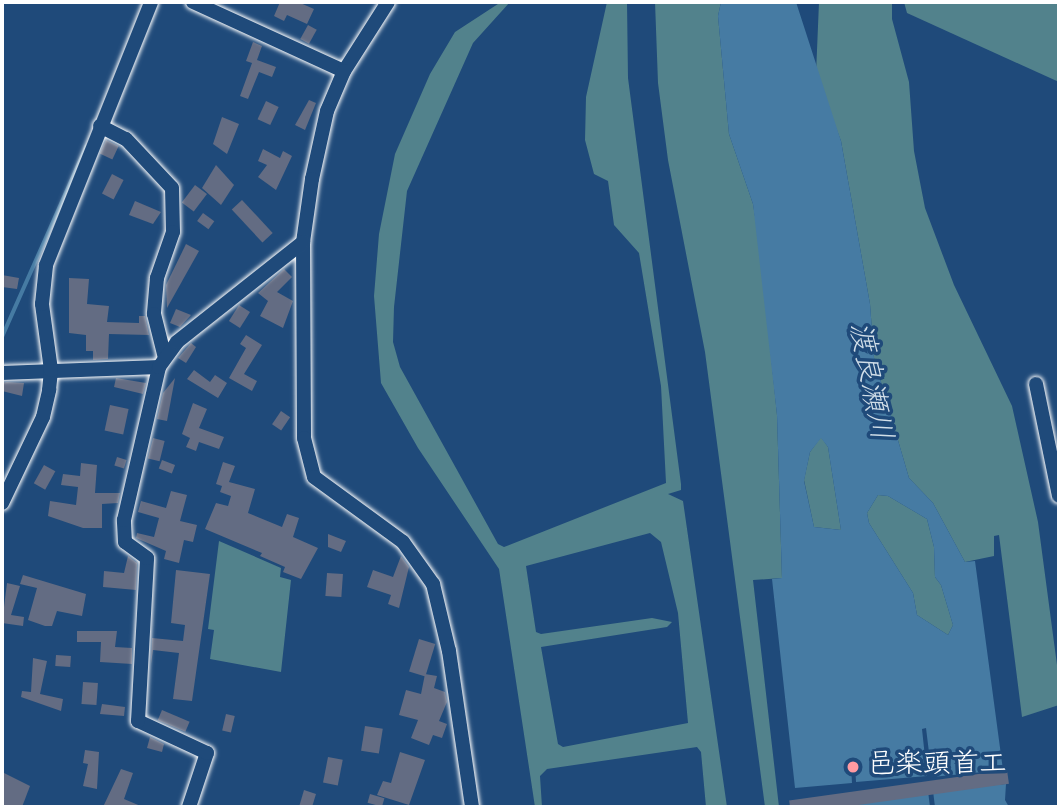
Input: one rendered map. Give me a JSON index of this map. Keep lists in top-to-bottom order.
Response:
{
  "water": ["渡良瀬川"],
  "places": ["邑楽頭首工"]
}
